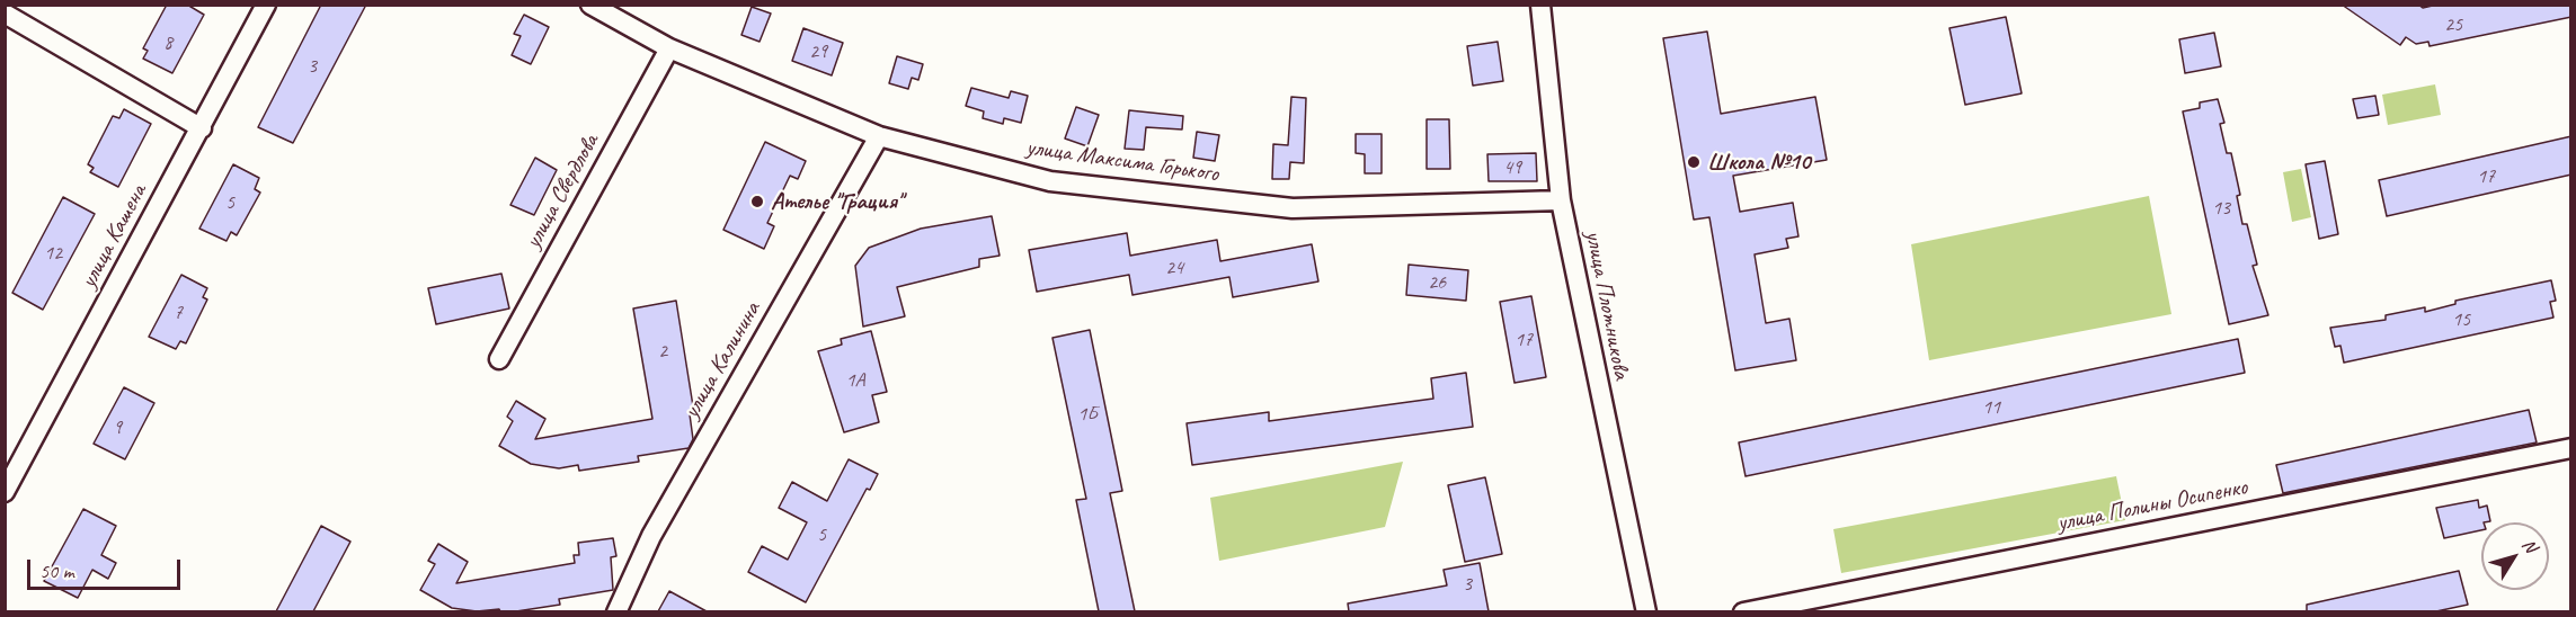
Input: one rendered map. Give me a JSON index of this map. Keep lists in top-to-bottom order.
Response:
{
  "streets": {
    "street": [
      "улица Максима Горького",
      "улица Свердлова",
      "улица Кашена",
      "улица Плотникова",
      "улица Калинина",
      "улица Полины Осипенко"
    ]
  },
  "crossings": [
    ["улица Максима Горького", "улица Свердлова"],
    ["улица Максима Горького", "улица Плотникова"],
    ["улица Максима Горького", "улица Калинина"]
  ],
  "places": ["Школа №10", "Ателье \"Грация\""],
  "house_numbers": [
    "25",
    "8",
    "29",
    "3",
    "49",
    "17",
    "5",
    "13",
    "12",
    "24",
    "26",
    "7",
    "15",
    "17",
    "2",
    "1А",
    "11",
    "1Б",
    "9",
    "5",
    "3"
  ],
  "scale_bar": "50 m",
  "north": "top right"
}
